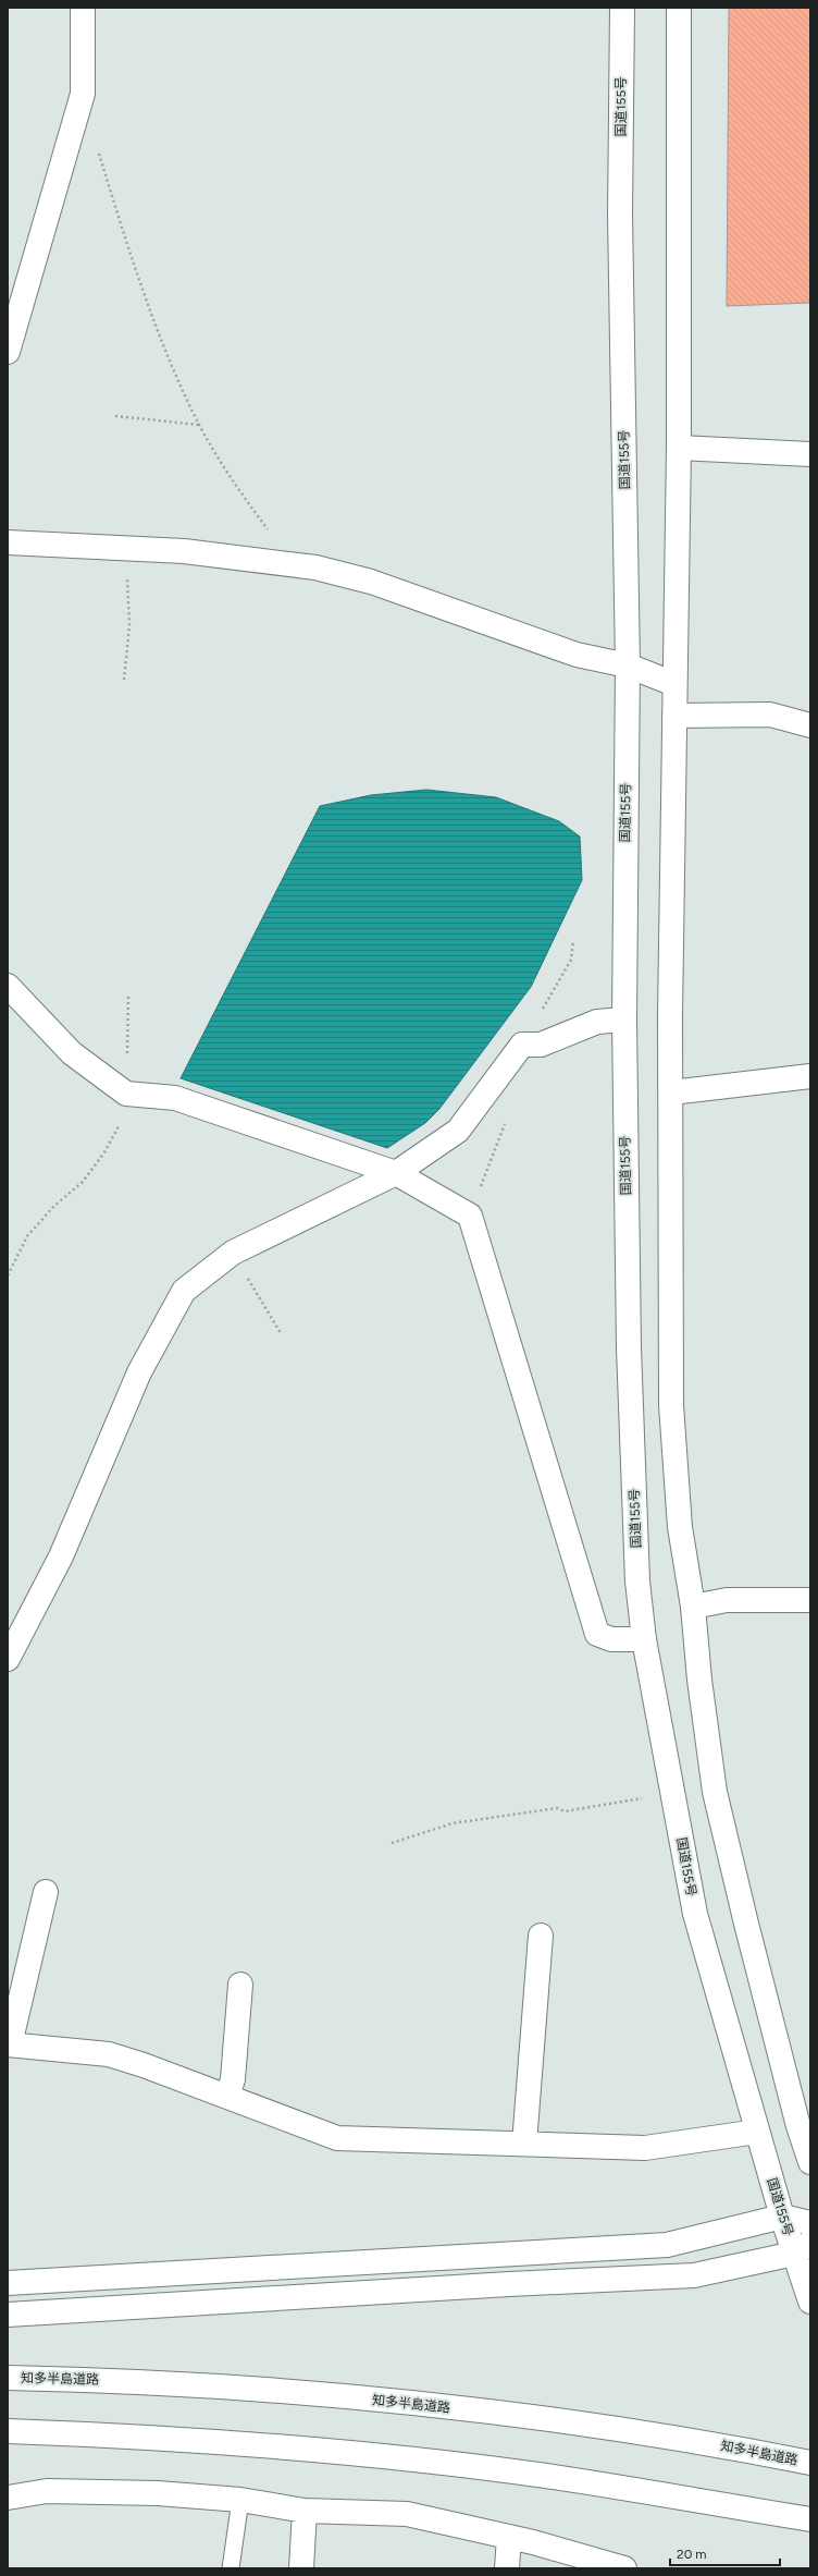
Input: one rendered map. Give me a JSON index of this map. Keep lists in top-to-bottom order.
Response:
{
  "streets": {
    "main road": ["国道155号", "知多半島道路"]
  },
  "scale_bar": "20 m"
}
